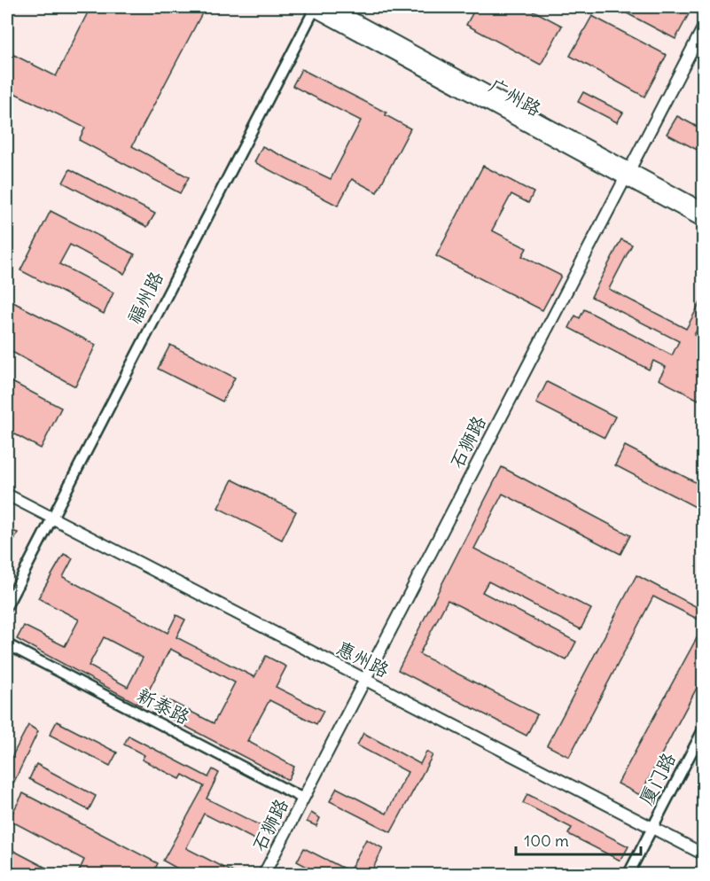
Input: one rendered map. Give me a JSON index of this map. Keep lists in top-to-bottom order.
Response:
{
  "streets": {
    "main road": ["广州路"],
    "street": [
      "福州路",
      "石狮路",
      "惠州路",
      "新泰路",
      "厦门路"
    ]
  },
  "crossings": [
    ["广州路", "福州路"],
    ["广州路", "石狮路"],
    ["石狮路", "新泰路"]
  ],
  "scale_bar": "100 m"
}
